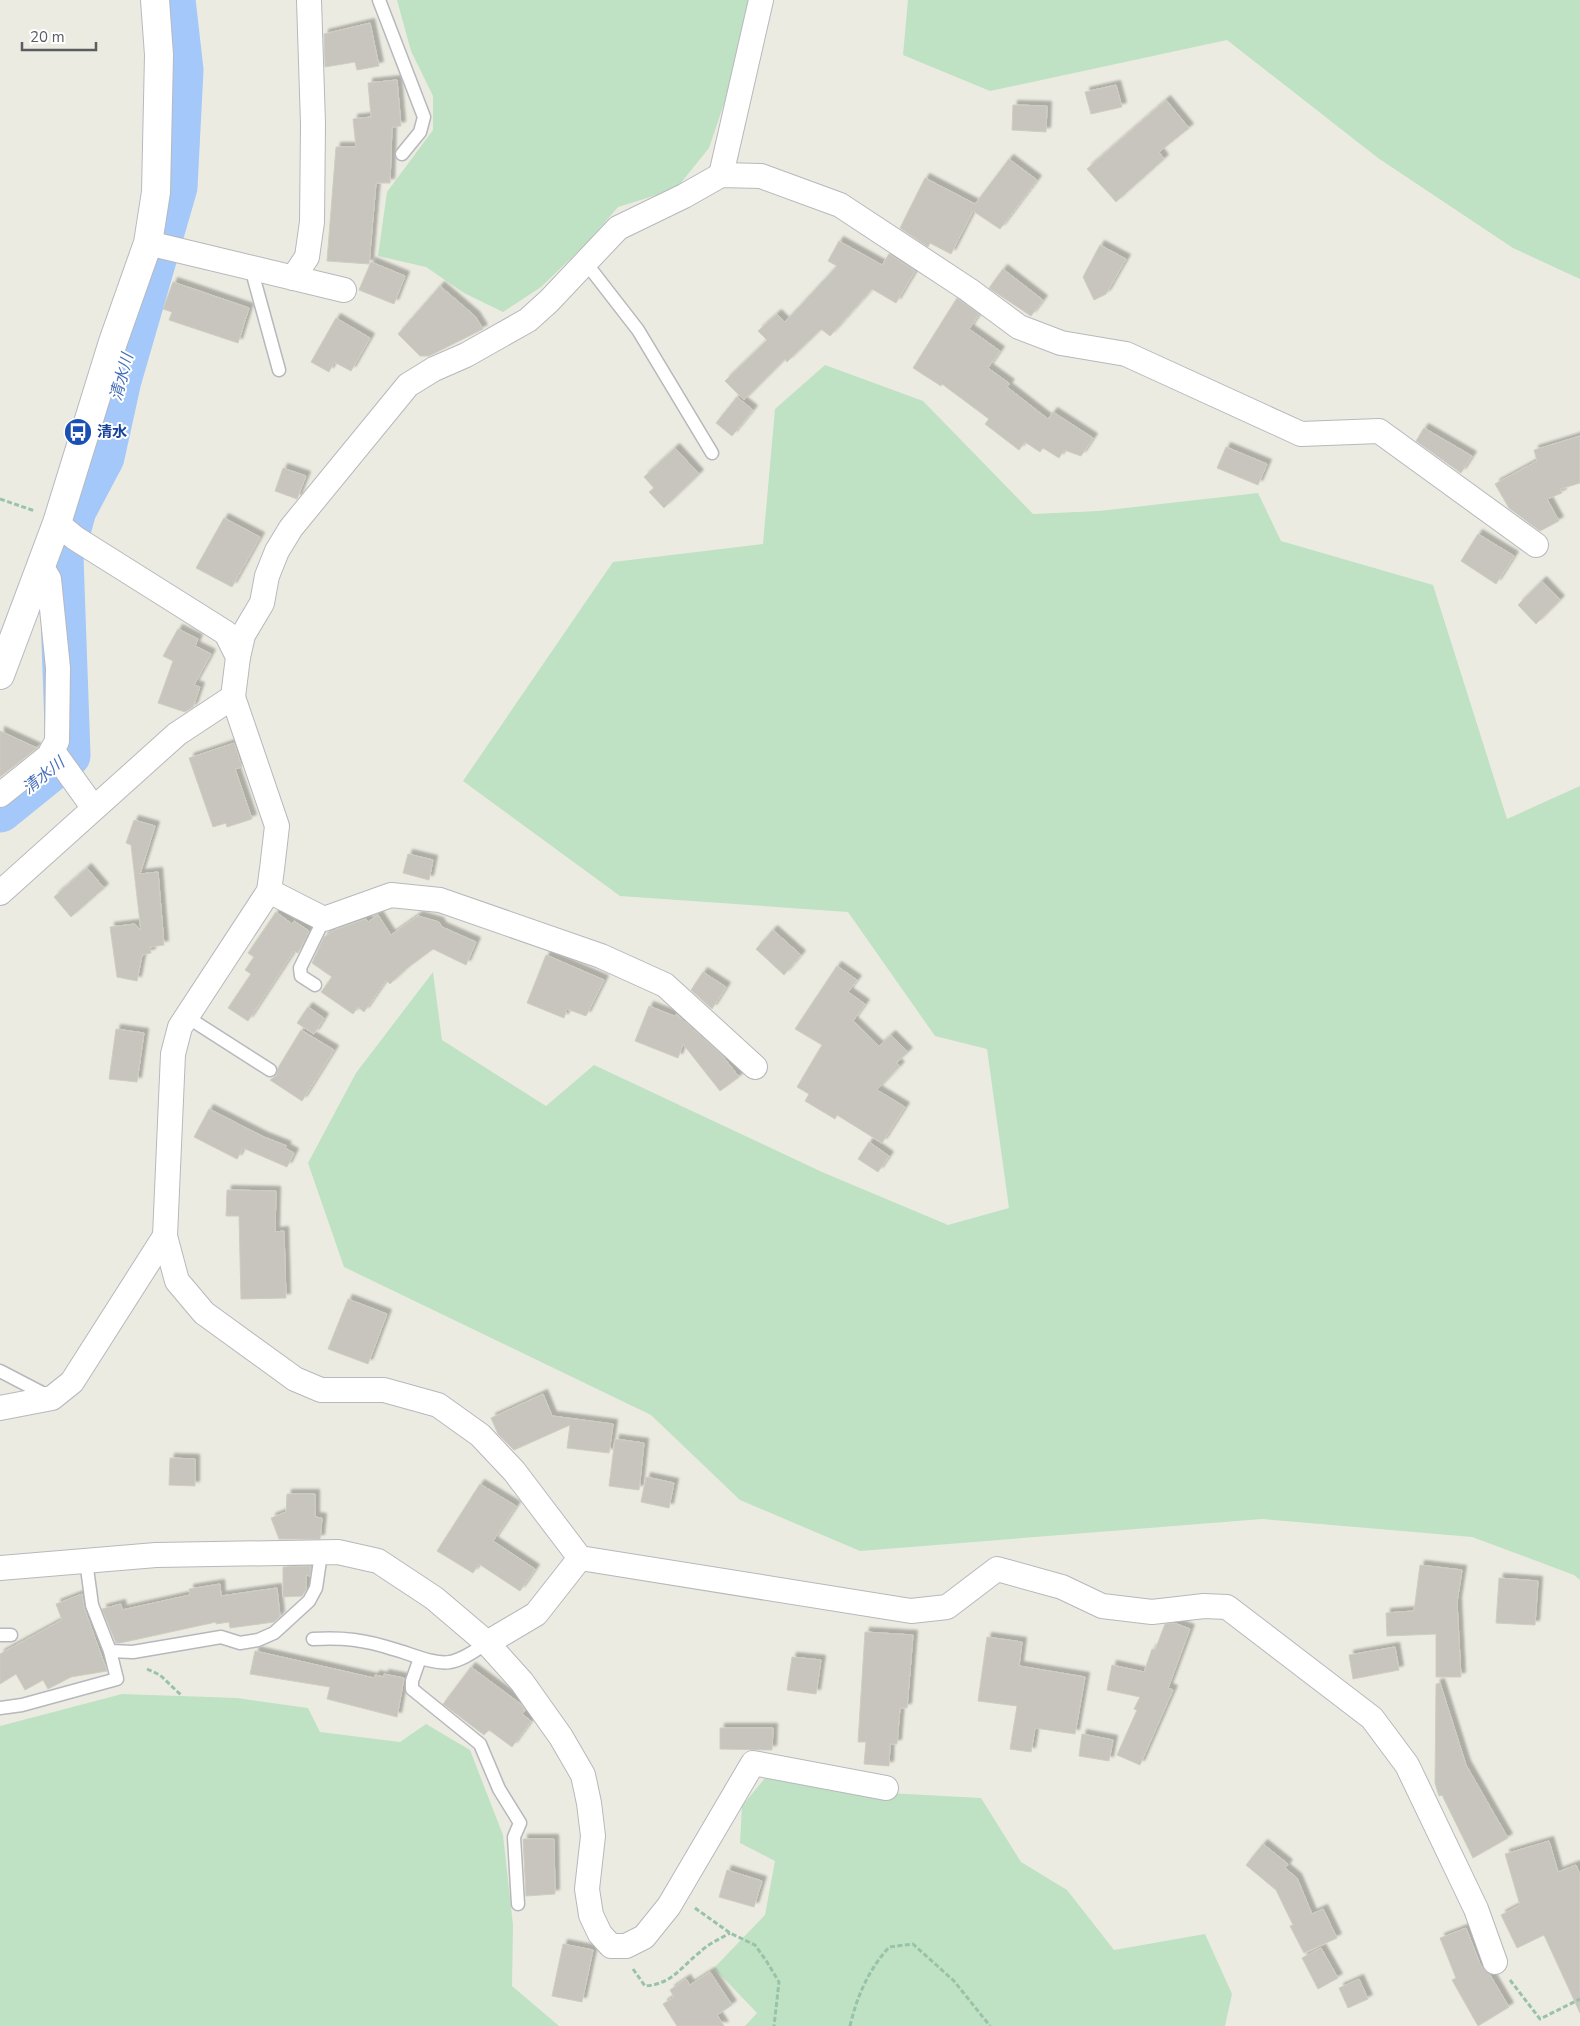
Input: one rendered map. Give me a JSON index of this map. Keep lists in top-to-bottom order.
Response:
{
  "water": ["清水川"],
  "places": {
    "bus stop": ["清水"]
  },
  "scale_bar": "20 m"
}
